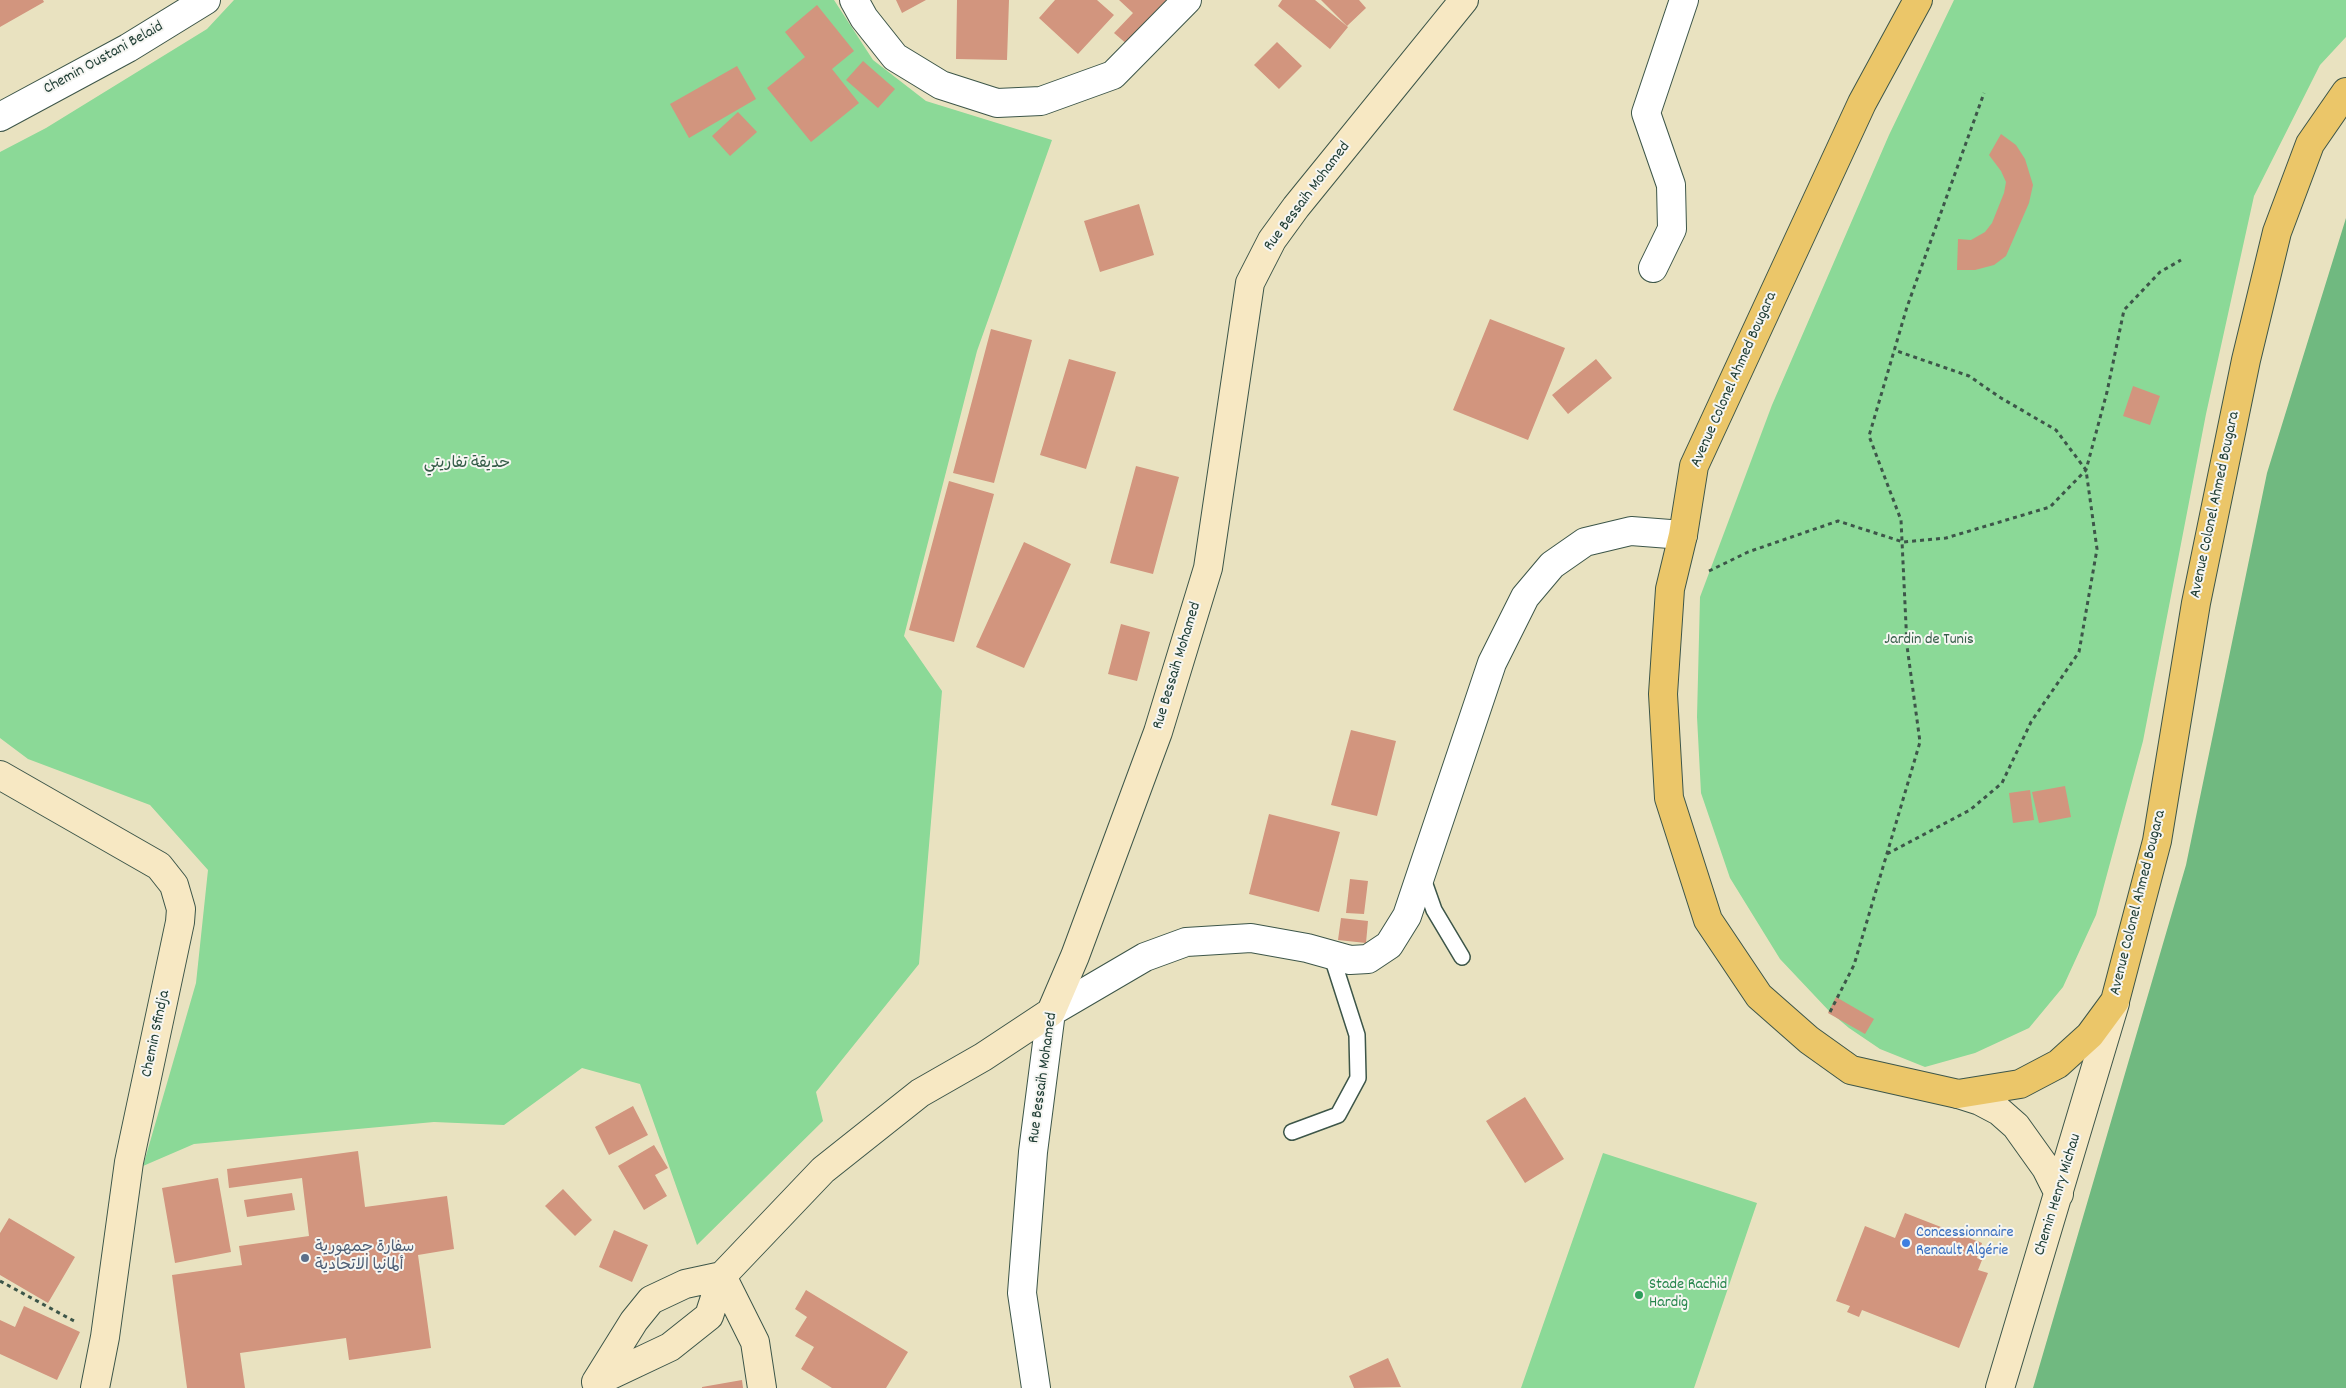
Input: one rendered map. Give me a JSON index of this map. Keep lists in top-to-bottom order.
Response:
{
  "streets": {
    "main road": ["Avenue Colonel Ahmed Bougara"],
    "street": [
      "Chemin Oustani Belaid",
      "Rue Bessaih Mohamed",
      "Chemin Sfindja",
      "Chemin Henry Michau"
    ]
  },
  "crossings": [
    ["Avenue Colonel Ahmed Bougara", "Chemin Henry Michau"]
  ],
  "parks": ["حديقة تفاريتي", "Jardin de Tunis"],
  "places": ["Concessionnaire Renault Algérie", "سفارة جمهورية ألمانيا الاتحادية", "Stade Rachid Hardig"]
}
